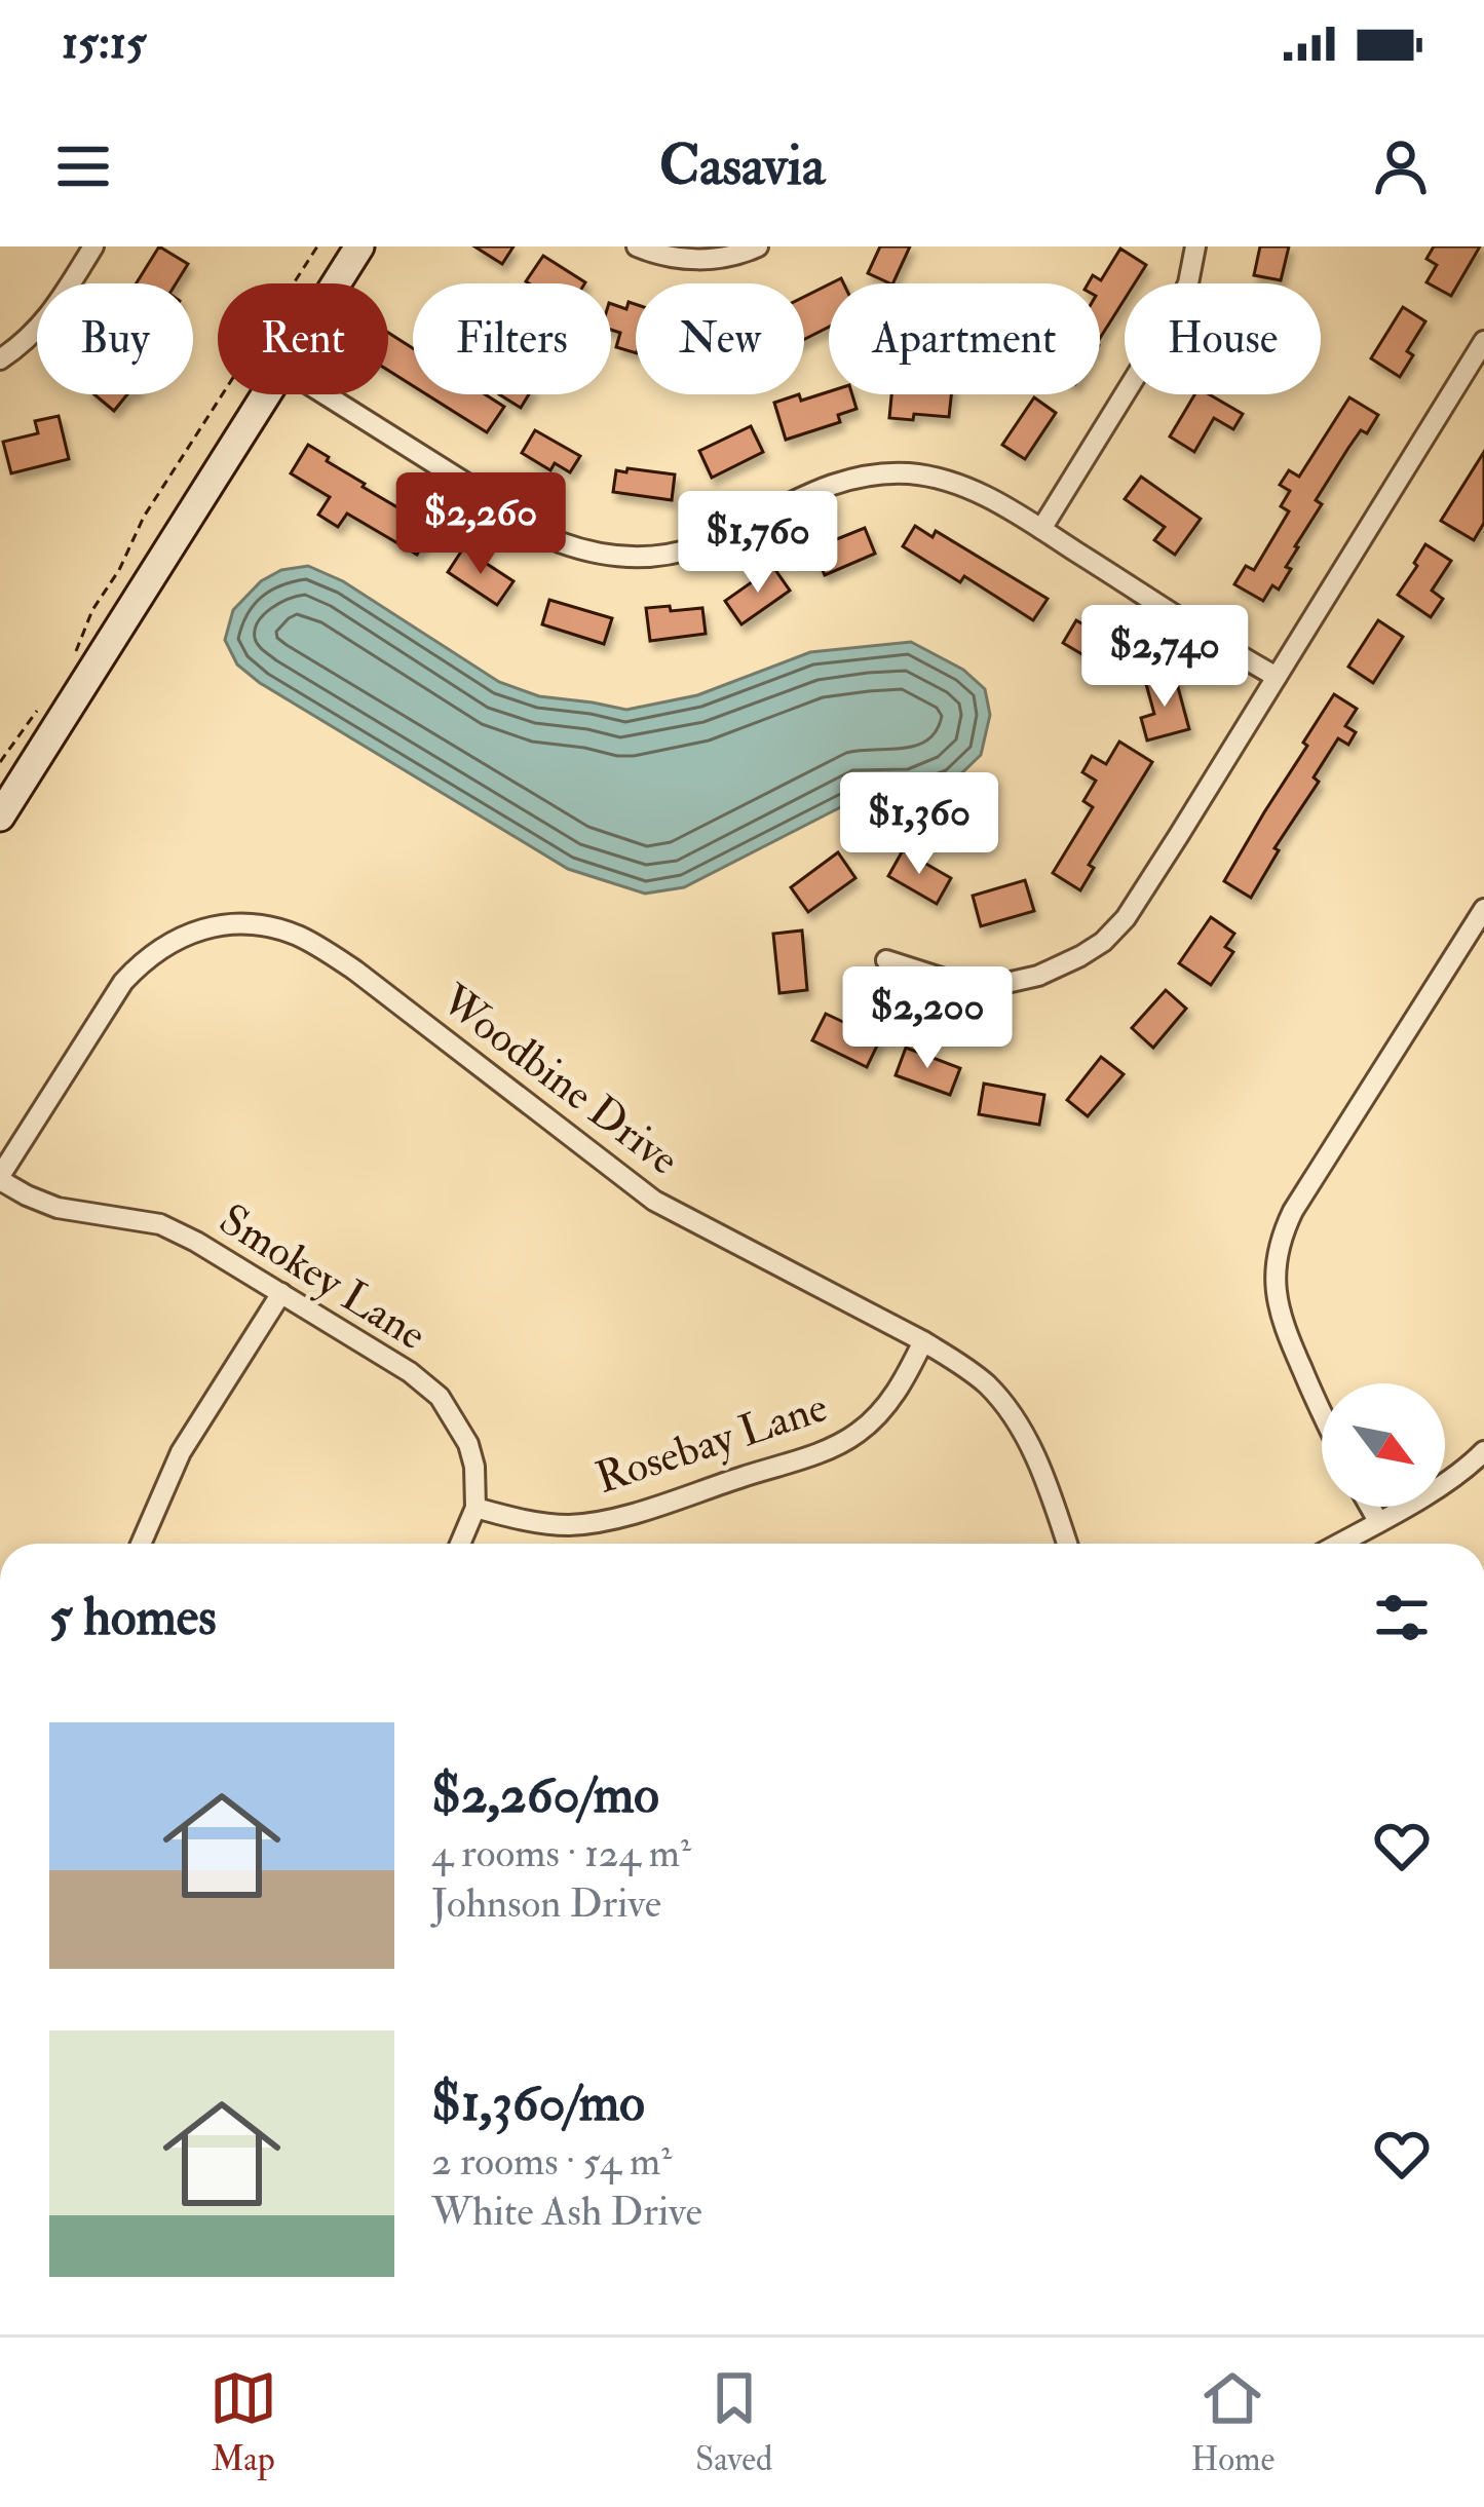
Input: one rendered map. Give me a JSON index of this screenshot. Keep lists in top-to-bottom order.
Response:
{
  "streets": {
    "street": ["Woodbine Drive", "Smokey Lane", "Rosebay Lane"]
  },
  "crossings": [
    ["Woodbine Drive", "Smokey Lane"],
    ["Woodbine Drive", "Rosebay Lane"],
    ["Smokey Lane", "Rosebay Lane"]
  ],
  "north": "bottom right",
  "page": {
    "status": "15:15",
    "header": "Casavia",
    "chip": [
      "Buy",
      "Rent",
      "Filters",
      "New",
      "Apartment",
      "House"
    ],
    "price": [
      "$2,260",
      "$1,760",
      "$2,740",
      "$1,360",
      "$2,200"
    ],
    "heading": "5 homes",
    "list": [
      {
        "name": "$2,260/mo",
        "note": "4 rooms · 124 m² · Johnson Drive"
      },
      {
        "name": "$1,360/mo",
        "note": "2 rooms · 54 m² · White Ash Drive"
      }
    ],
    "tabs": ["Map", "Saved", "Home"]
  }
}
